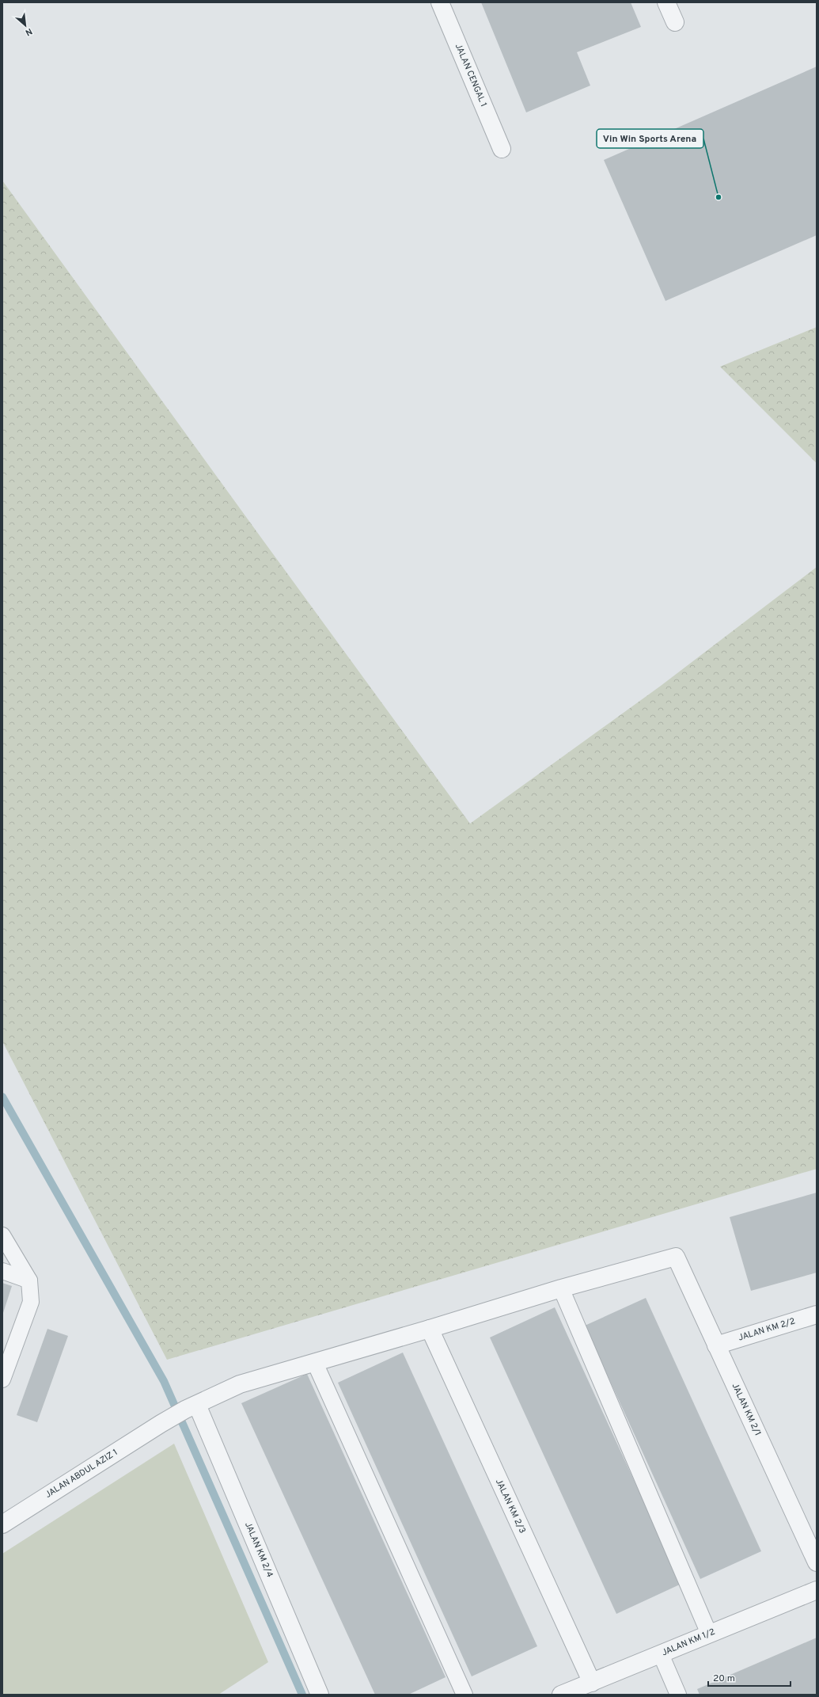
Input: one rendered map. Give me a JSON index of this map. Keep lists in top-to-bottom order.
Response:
{
  "streets": {
    "street": [
      "JALAN CENGAL 1",
      "JALAN KM 2/2",
      "JALAN KM 2/1",
      "JALAN ABDUL AZIZ 1",
      "JALAN KM 2/3",
      "JALAN KM 2/4",
      "JALAN KM 1/2"
    ]
  },
  "crossings": [
    ["JALAN KM 2/2", "JALAN KM 2/1"],
    ["JALAN KM 2/1", "JALAN ABDUL AZIZ 1"],
    ["JALAN ABDUL AZIZ 1", "JALAN KM 2/3"],
    ["JALAN ABDUL AZIZ 1", "JALAN KM 2/4"],
    ["JALAN KM 2/3", "JALAN KM 1/2"]
  ],
  "places": ["Vin Win Sports Arena"],
  "scale_bar": "20 m",
  "north": "bottom right"
}
